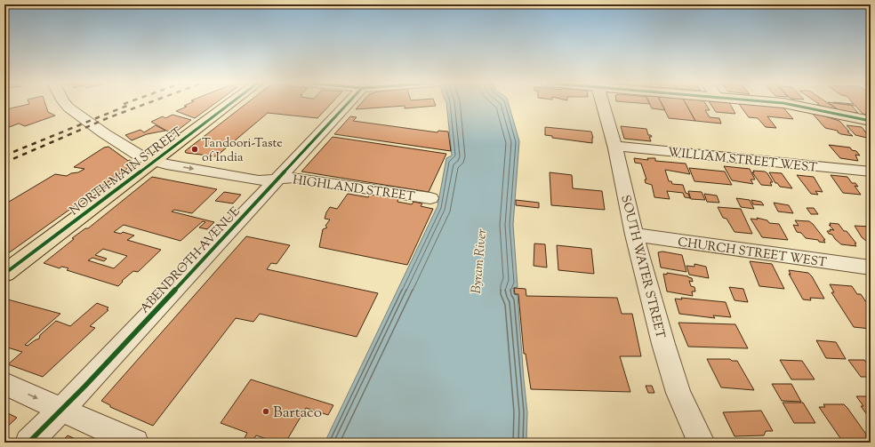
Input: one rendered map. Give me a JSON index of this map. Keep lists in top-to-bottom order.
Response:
{
  "streets": {
    "main road": ["NORTH MAIN STREET"],
    "street": [
      "WILLIAM STREET WEST",
      "HIGHLAND STREET",
      "CHURCH STREET WEST",
      "ABENDROTH AVENUE",
      "SOUTH WATER STREET"
    ]
  },
  "crossings": [
    ["WILLIAM STREET WEST", "SOUTH WATER STREET"],
    ["NORTH MAIN STREET", "HIGHLAND STREET"],
    ["HIGHLAND STREET", "ABENDROTH AVENUE"],
    ["CHURCH STREET WEST", "SOUTH WATER STREET"]
  ],
  "water": ["Byram River"],
  "places": ["Tandoori-Taste of India", "Bartaco"]
}
